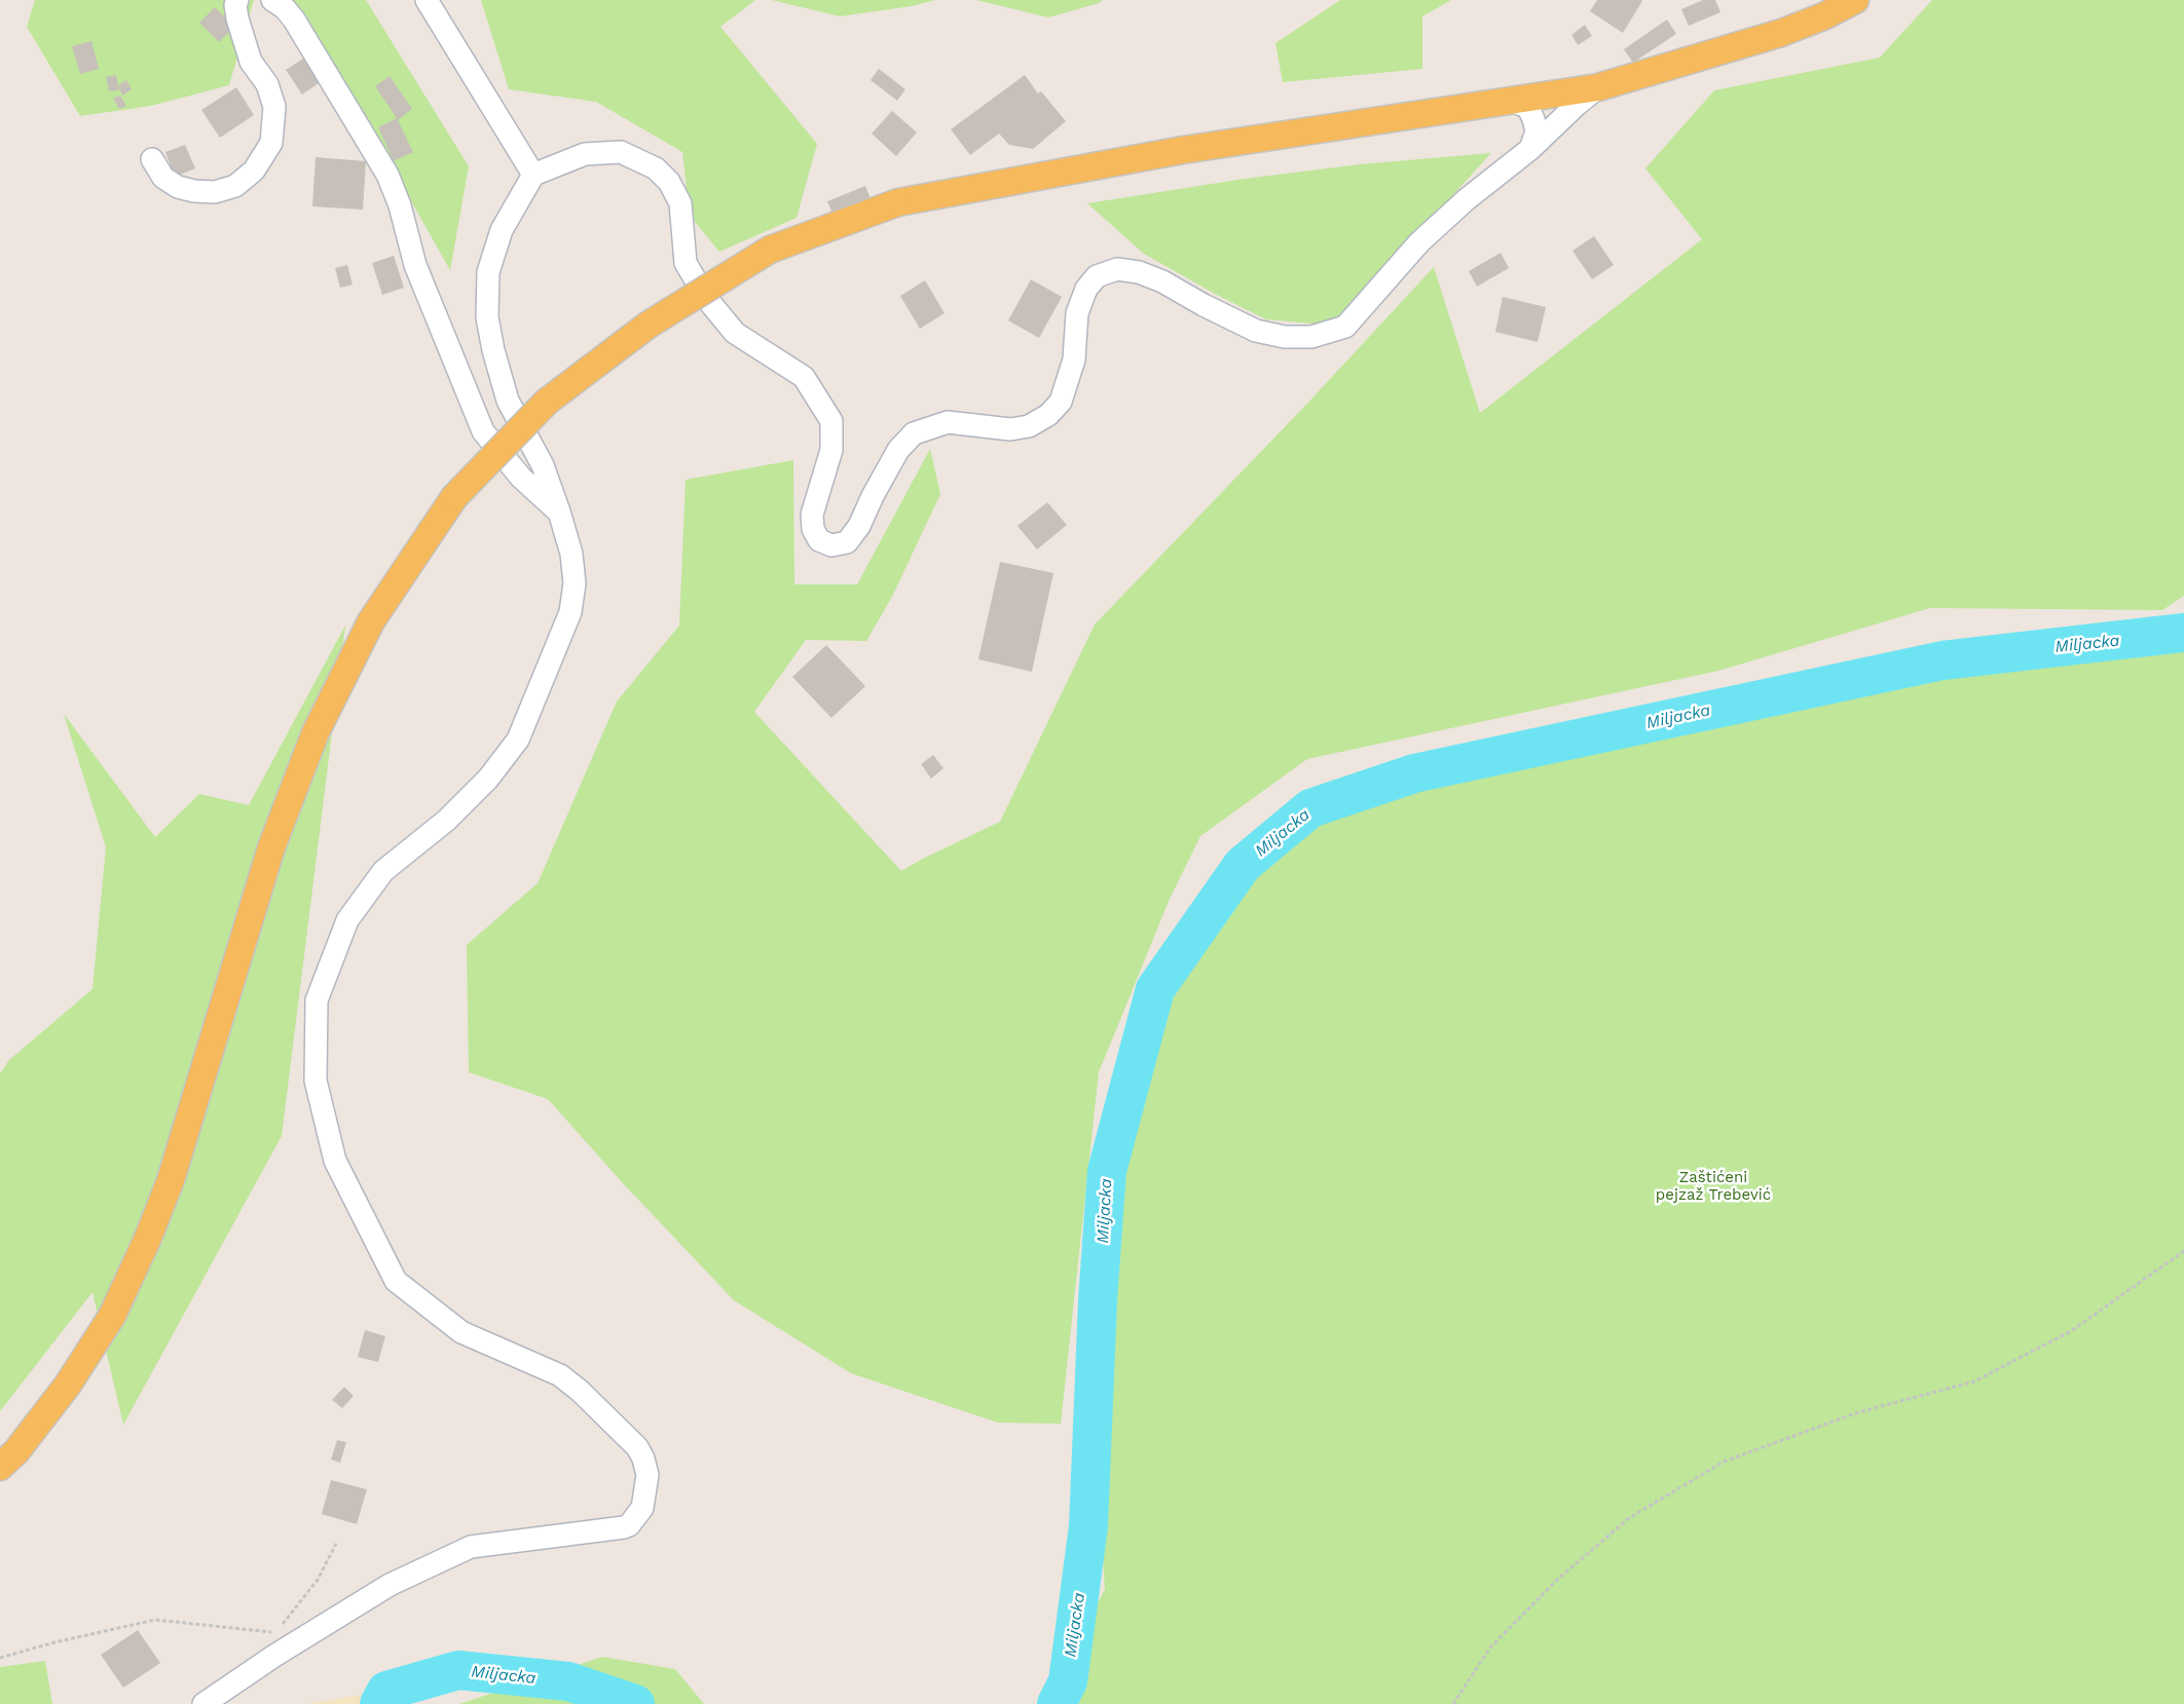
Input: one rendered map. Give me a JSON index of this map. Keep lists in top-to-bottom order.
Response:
{
  "water": ["Miljacka"],
  "parks": ["Zaštićeni pejzaž Trebević"]
}
